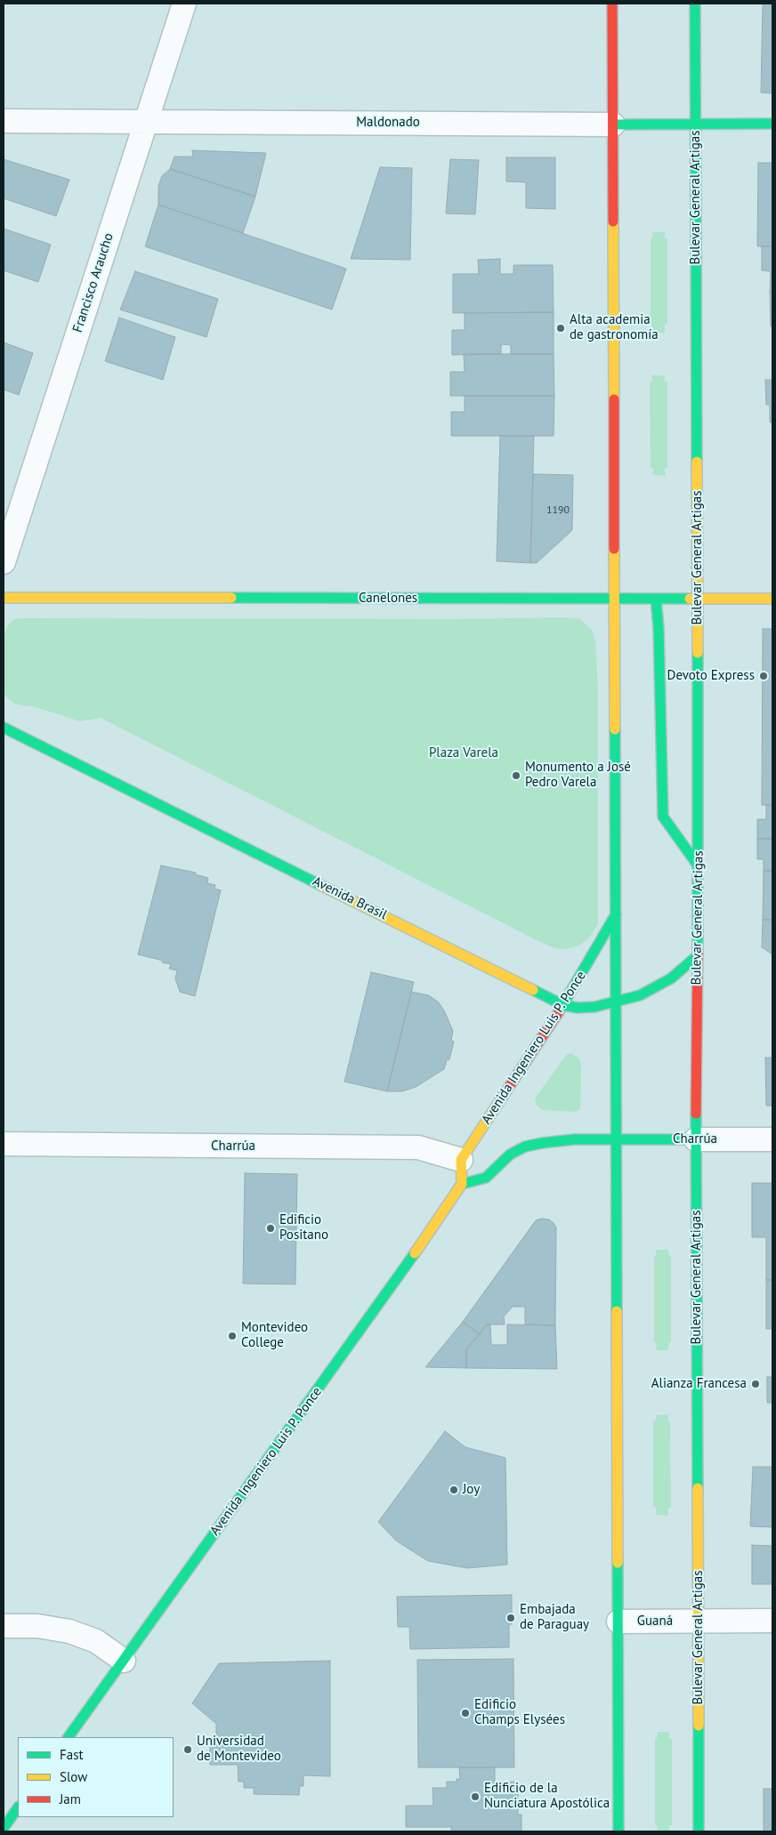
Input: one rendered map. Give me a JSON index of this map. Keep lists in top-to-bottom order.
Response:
{
  "streets": {
    "main road": [
      "Maldonado",
      "Bulevar General Artigas",
      "Canelones",
      "Avenida Brasil",
      "Avenida Ingeniero Luis P. Ponce",
      "Charrúa"
    ],
    "street": ["Francisco Araucho", "Guaná"]
  },
  "crossings": [
    ["Maldonado", "Bulevar General Artigas"],
    ["Maldonado", "Francisco Araucho"],
    ["Bulevar General Artigas", "Canelones"],
    ["Bulevar General Artigas", "Avenida Brasil"],
    ["Bulevar General Artigas", "Charrúa"],
    ["Bulevar General Artigas", "Guaná"],
    ["Avenida Brasil", "Avenida Ingeniero Luis P. Ponce"],
    ["Avenida Ingeniero Luis P. Ponce", "Charrúa"]
  ],
  "parks": ["Plaza Varela"],
  "places": [
    "Alta academia de gastronomía",
    "Devoto Express",
    "Monumento a José Pedro Varela",
    "Edificio Positano",
    "Montevideo College",
    "Alianza Francesa",
    "Joy",
    "Embajada de Paraguay",
    "Edificio Champs Elysées",
    "Universidad de Montevideo",
    "Edificio de la Nunciatura Apostólica"
  ],
  "house_numbers": ["1190"],
  "legend": ["Fast", "Slow", "Jam"]
}
